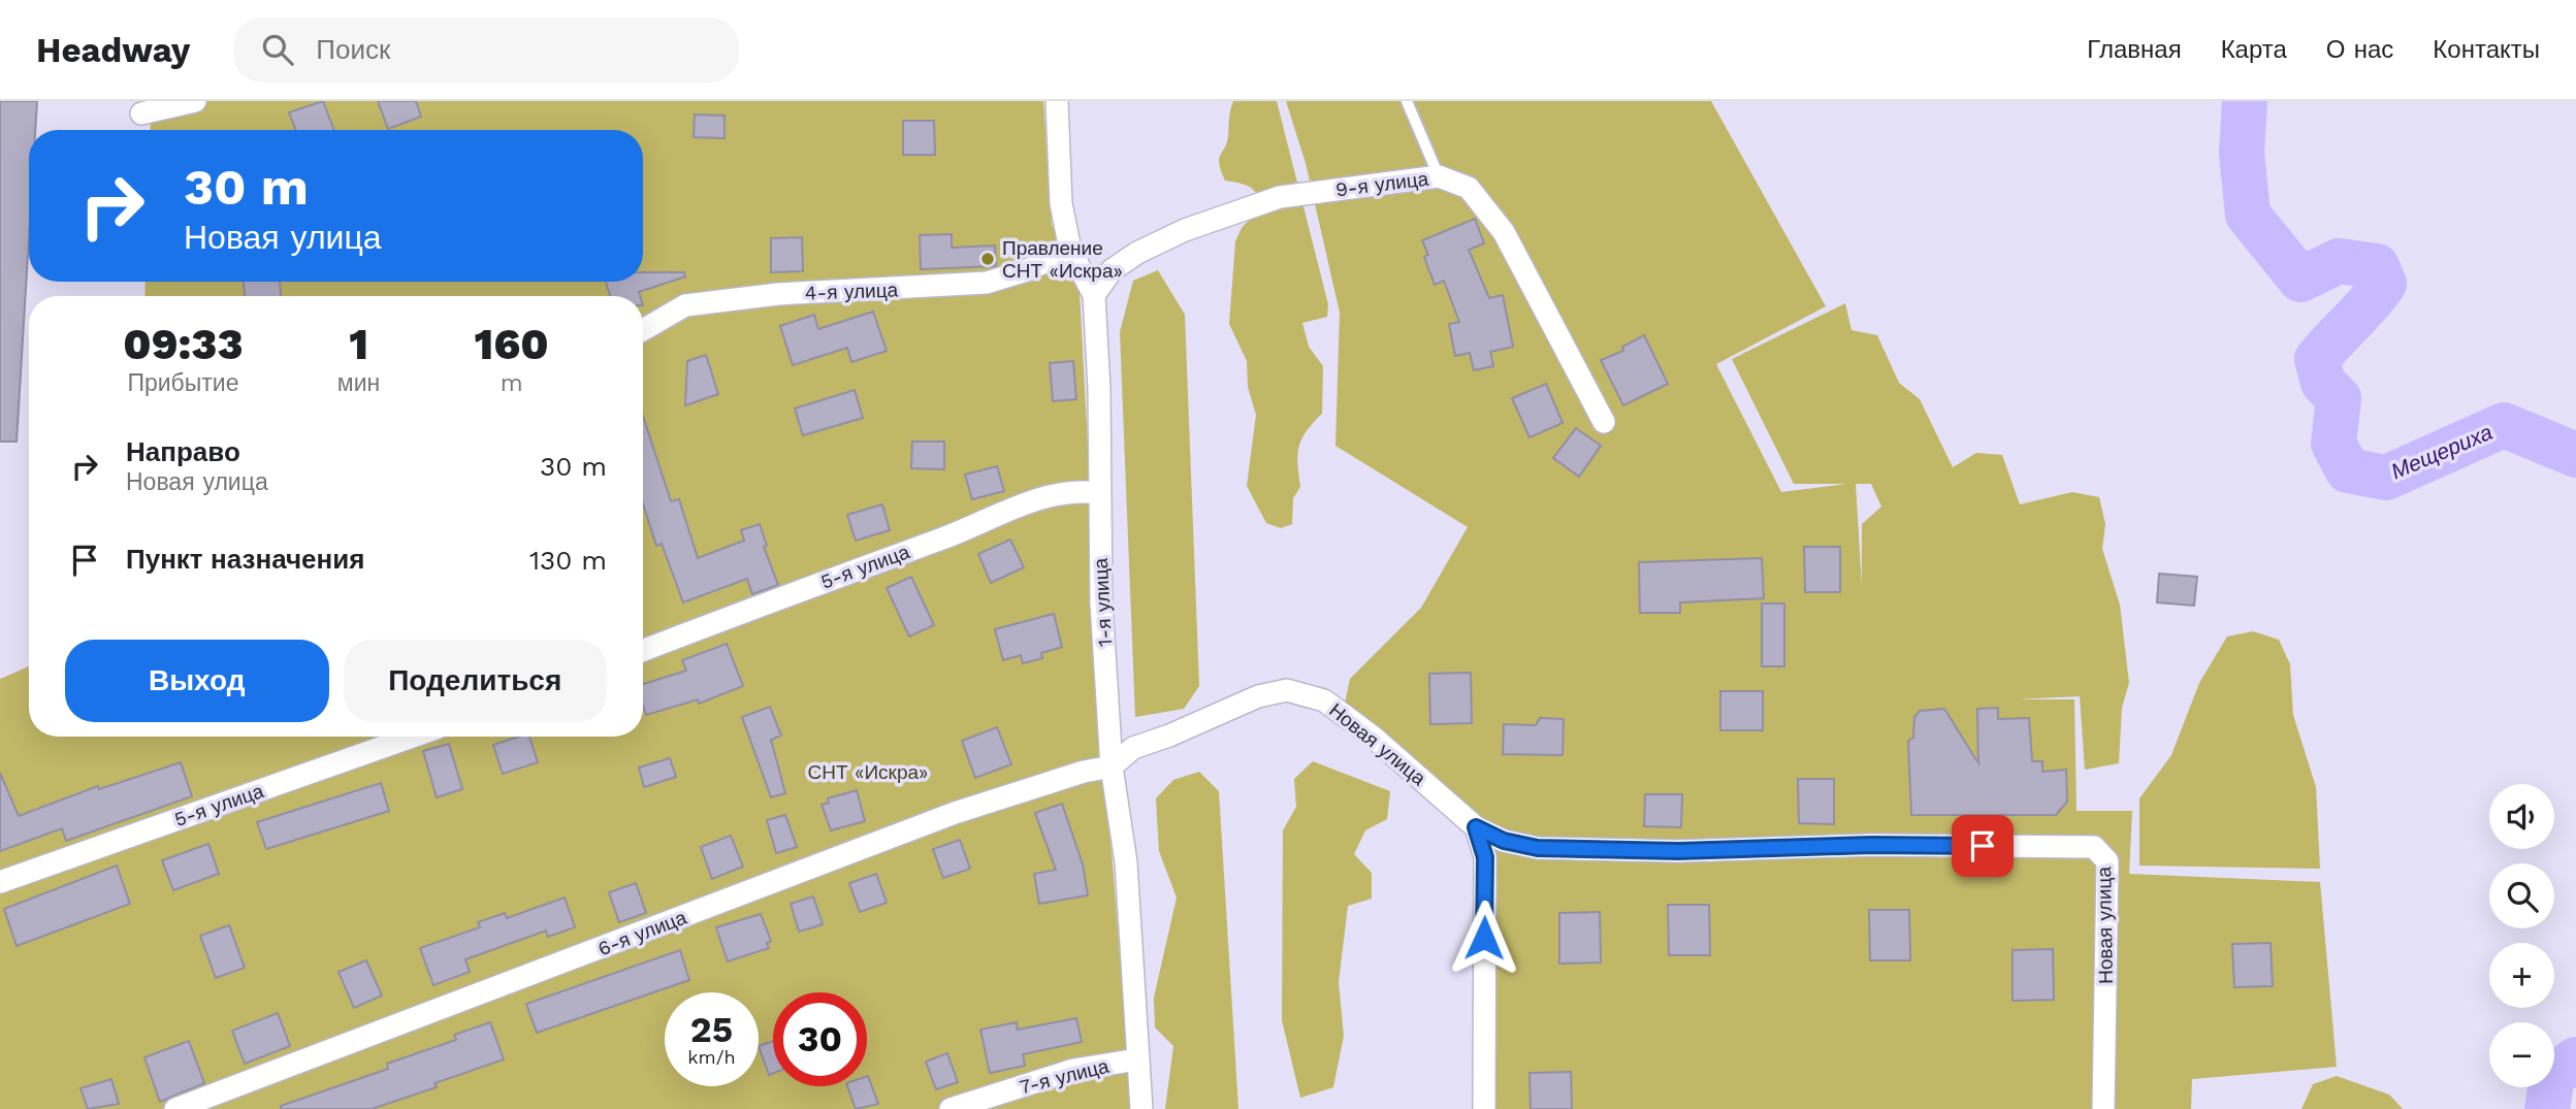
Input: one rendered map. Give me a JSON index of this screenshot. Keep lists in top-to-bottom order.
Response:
{
  "streets": {
    "street": [
      "9-я улица",
      "4-я улица",
      "5-я улица",
      "1-я улица",
      "Новая улица",
      "6-я улица",
      "7-я улица"
    ]
  },
  "crossings": [
    ["9-я улица", "1-я улица"],
    ["4-я улица", "1-я улица"],
    ["5-я улица", "1-я улица"],
    ["1-я улица", "Новая улица"],
    ["1-я улица", "6-я улица"],
    ["1-я улица", "7-я улица"],
    ["Новая улица", "6-я улица"]
  ],
  "water": ["Мещериха"],
  "parks": ["СНТ «Искра»"],
  "places": ["Правление СНТ «Искра»"],
  "page": {
    "header": "Headway",
    "search": "Поиск",
    "nav": [
      "Главная",
      "Карта",
      "О нас",
      "Контакты"
    ],
    "turn": ["30 m", "Новая улица"],
    "eta": [
      "09:33",
      "Прибытие",
      "1",
      "мин",
      "160",
      "m"
    ],
    "list": [
      {
        "name": "Направо",
        "note": "Новая улица",
        "value": "30 m"
      },
      {
        "name": "Пункт назначения",
        "value": "130 m"
      }
    ],
    "buttons": ["Выход", "Поделиться"],
    "map_buttons": ["+", "−"],
    "speed": "25 km/h",
    "limit": "30"
  }
}
